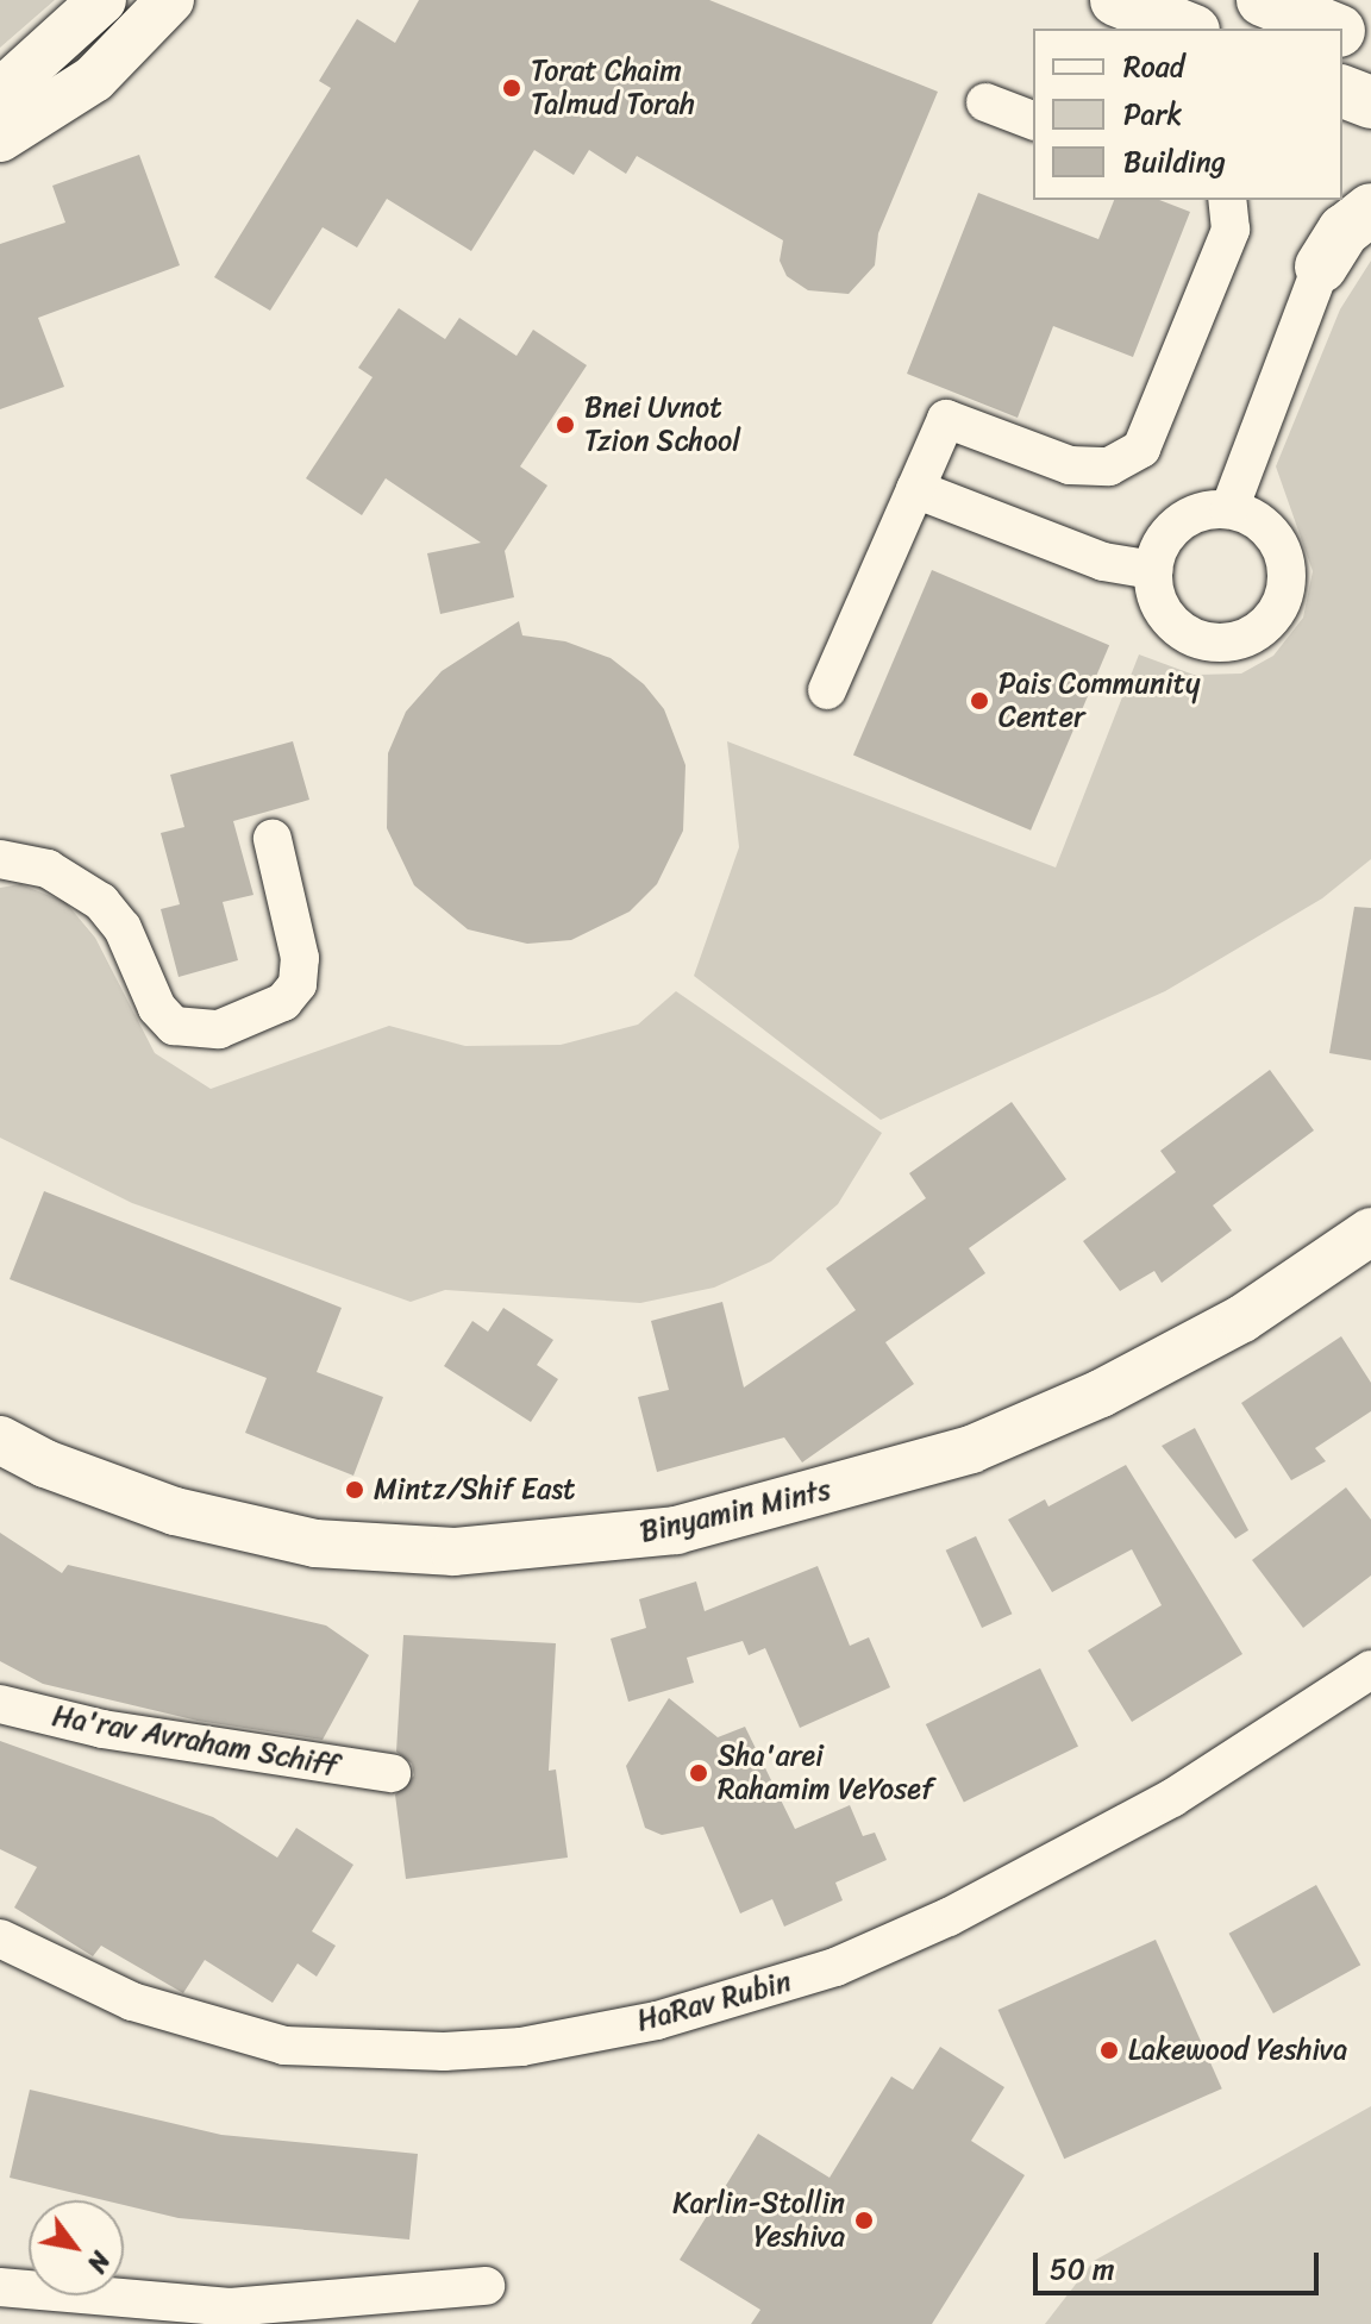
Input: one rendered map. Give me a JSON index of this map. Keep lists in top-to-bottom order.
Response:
{
  "streets": {
    "street": ["Binyamin Mints", "Ha'rav Avraham Schiff", "HaRav Rubin"]
  },
  "places": [
    "Torat Chaim Talmud Torah",
    "Bnei Uvnot Tzion School",
    "Pais Community Center",
    "Mintz/Shif East",
    "Sha'arei Rahamim VeYosef",
    "Lakewood Yeshiva",
    "Karlin-Stollin Yeshiva"
  ],
  "legend": ["Road", "Park", "Building"],
  "scale_bar": "50 m",
  "north": "bottom right"
}
